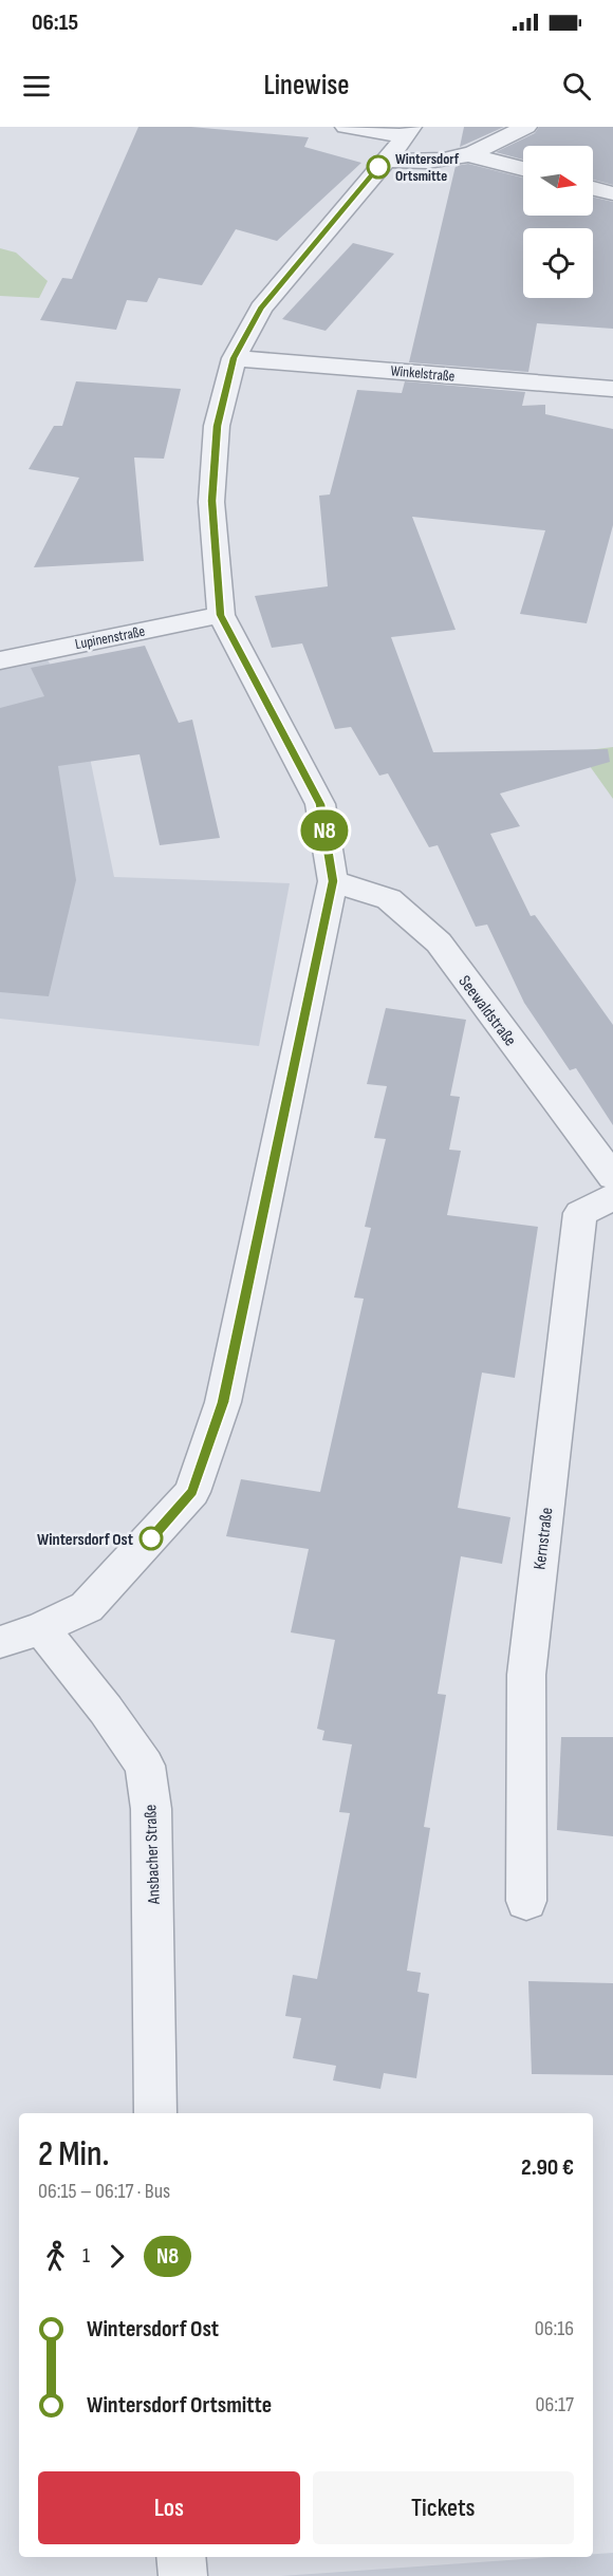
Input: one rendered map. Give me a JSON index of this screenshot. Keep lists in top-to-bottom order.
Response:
{
  "streets": {
    "street": [
      "Winkelstraße",
      "Lupinenstraße",
      "Seewaldstraße",
      "Kernstraße",
      "Ansbacher Straße"
    ]
  },
  "places": ["Wintersdorf Ortsmitte", "Wintersdorf Ost"],
  "lines": ["bus line N8"],
  "north": "right",
  "page": {
    "status": "06:15",
    "header": "Linewise",
    "on_map": "N8",
    "heading": ["2 Min.", "06:15 – 06:17 · Bus", "2.90 €"],
    "legs": ["1", "N8"],
    "list": [
      {
        "name": "Wintersdorf Ost",
        "value": "06:16"
      },
      {
        "name": "Wintersdorf Ortsmitte",
        "value": "06:17"
      }
    ],
    "buttons": ["Los", "Tickets"]
  }
}
